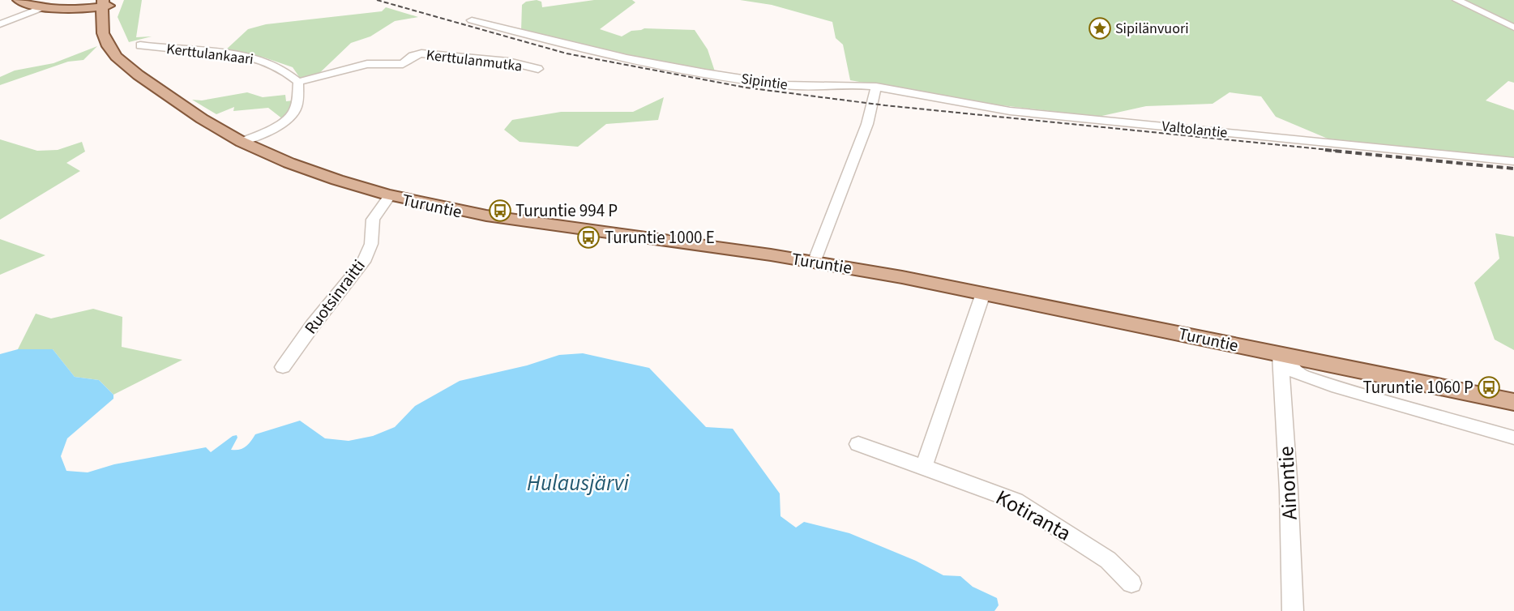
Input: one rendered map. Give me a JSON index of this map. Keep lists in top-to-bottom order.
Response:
{
  "streets": {
    "main road": ["Turuntie"],
    "street": [
      "Kerttulankaari",
      "Kerttulanmutka",
      "Sipintie",
      "Valtolantie",
      "Ruotsinraitti",
      "Ainontie",
      "Kotiranta"
    ]
  },
  "crossings": [
    ["Kerttulankaari", "Kerttulanmutka"],
    ["Sipintie", "Valtolantie"],
    ["Turuntie", "Ruotsinraitti"],
    ["Turuntie", "Ainontie"]
  ],
  "water": ["Hulausjärvi"],
  "places": {
    "place": ["Sipilänvuori"],
    "bus stop": ["Turuntie 994 P", "Turuntie 1000 E", "Turuntie 1060 P"]
  }
}
